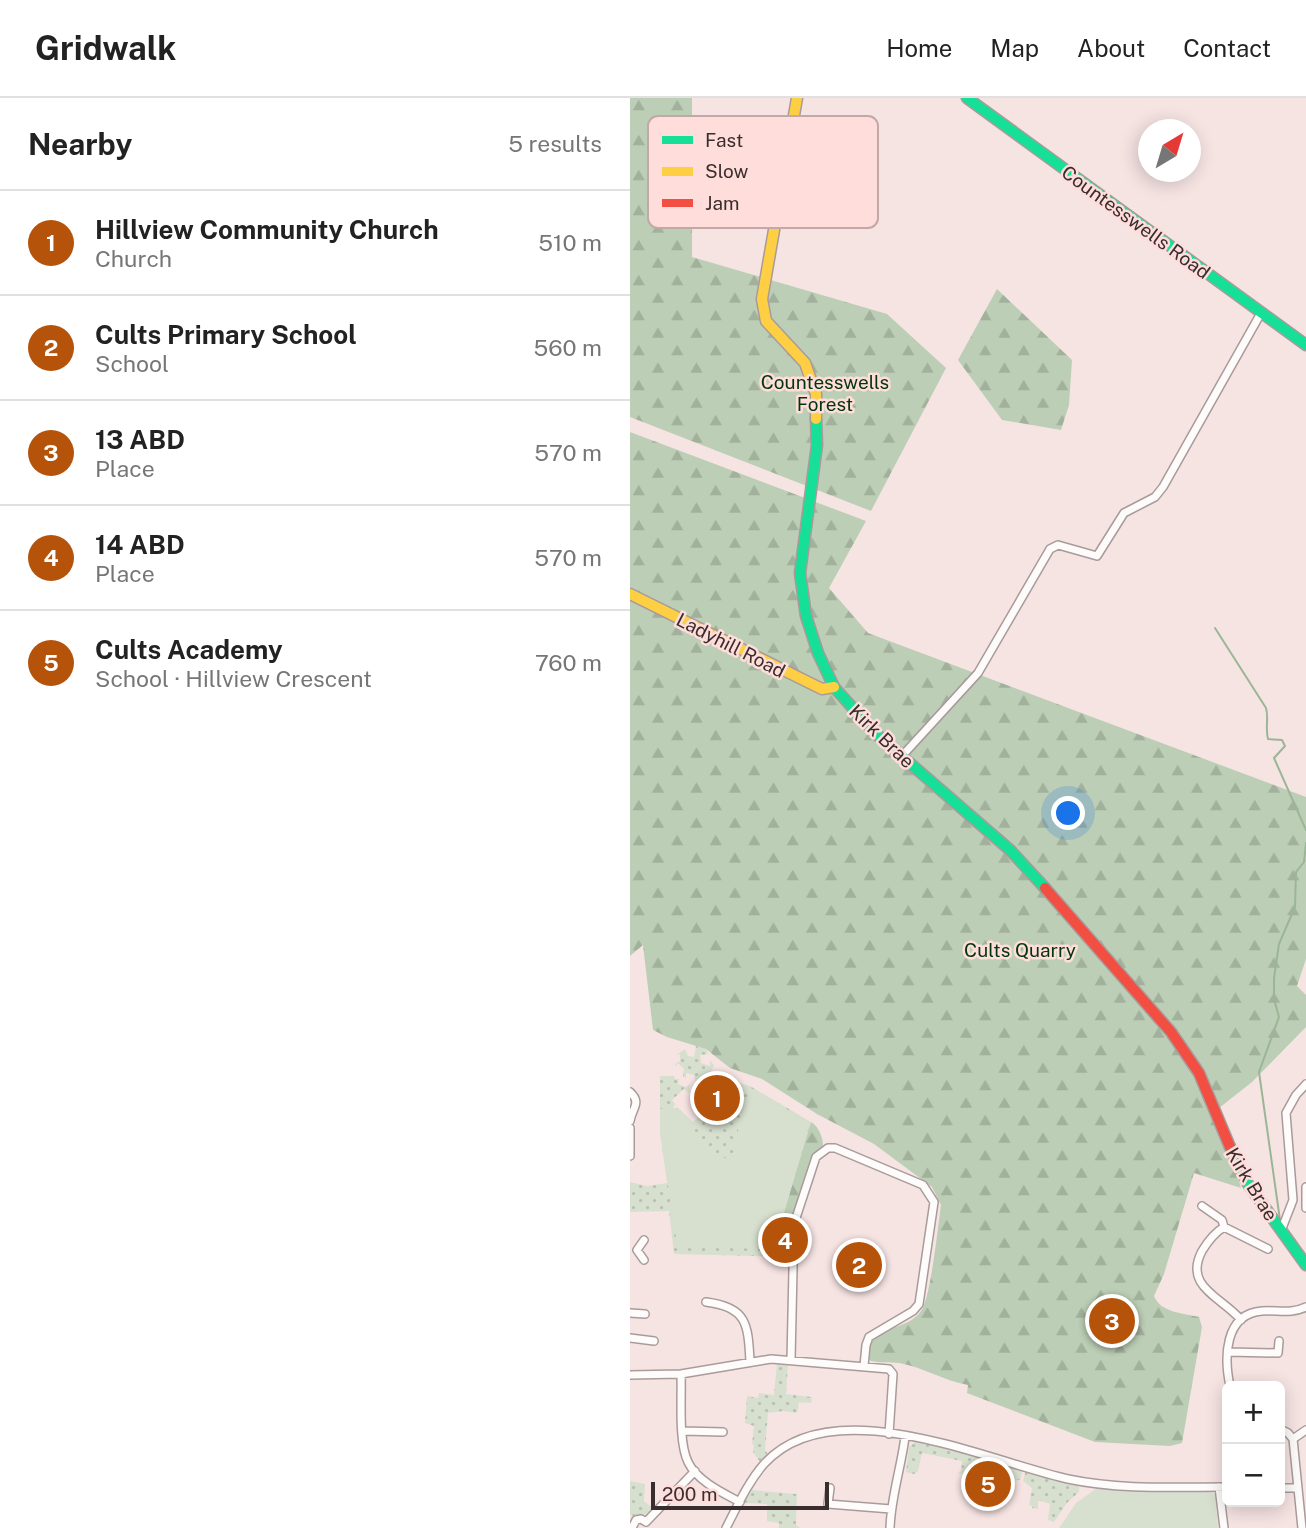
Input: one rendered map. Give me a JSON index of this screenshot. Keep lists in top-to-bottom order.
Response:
{
  "streets": {
    "street": ["Countesswells Road", "Ladyhill Road", "Kirk Brae"]
  },
  "crossings": [
    ["Ladyhill Road", "Kirk Brae"]
  ],
  "parks": ["Countesswells Forest", "Cults Quarry"],
  "legend": ["Fast", "Slow", "Jam"],
  "scale_bar": "200 m",
  "north": "top right",
  "page": {
    "header": "Gridwalk",
    "nav": [
      "Home",
      "Map",
      "About",
      "Contact"
    ],
    "heading": ["Nearby", "5 results"],
    "list": [
      {
        "mark": "1",
        "name": "Hillview Community Church",
        "note": "Church",
        "value": "510 m"
      },
      {
        "mark": "2",
        "name": "Cults Primary School",
        "note": "School",
        "value": "560 m"
      },
      {
        "mark": "3",
        "name": "13 ABD",
        "note": "Place",
        "value": "570 m"
      },
      {
        "mark": "4",
        "name": "14 ABD",
        "note": "Place",
        "value": "570 m"
      },
      {
        "mark": "5",
        "name": "Cults Academy",
        "note": "School · Hillview Crescent",
        "value": "760 m"
      }
    ],
    "pins": [
      "1",
      "4",
      "2",
      "3",
      "5"
    ],
    "map_buttons": ["+", "−"],
    "scale": "200 m"
  }
}
